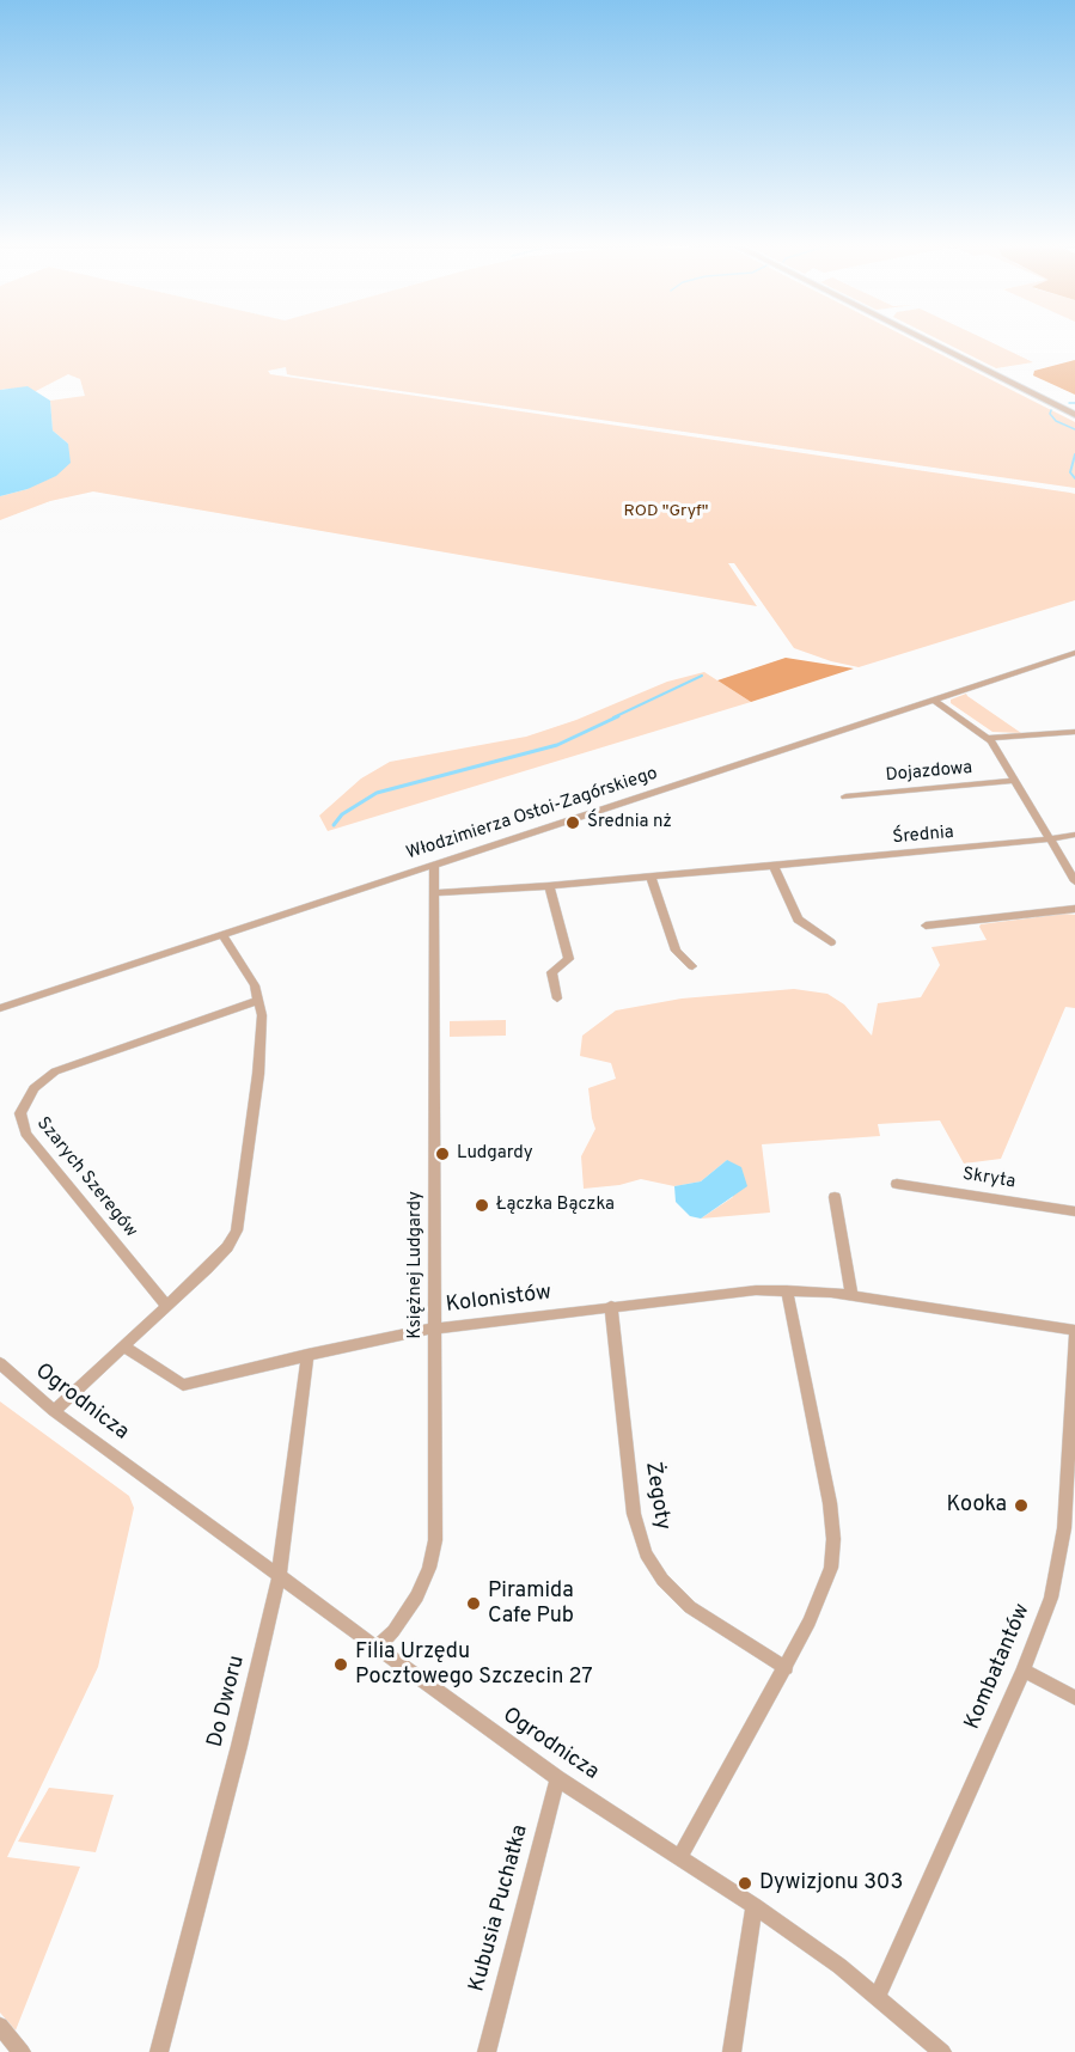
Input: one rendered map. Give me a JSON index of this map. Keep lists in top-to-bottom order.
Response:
{
  "streets": {
    "street": [
      "Dojazdowa",
      "Włodzimierza Ostoi-Zagórskiego",
      "Średnia",
      "Szarych Szeregów",
      "Skryta",
      "Księżnej Ludgardy",
      "Kolonistów",
      "Ogrodnicza",
      "Żegoty",
      "Kombatantów",
      "Do Dworu",
      "Kubusia Puchatka"
    ]
  },
  "crossings": [
    ["Dojazdowa", "Włodzimierza Ostoi-Zagórskiego"],
    ["Dojazdowa", "Średnia"],
    ["Włodzimierza Ostoi-Zagórskiego", "Księżnej Ludgardy"],
    ["Średnia", "Księżnej Ludgardy"],
    ["Księżnej Ludgardy", "Kolonistów"],
    ["Księżnej Ludgardy", "Ogrodnicza"],
    ["Kolonistów", "Żegoty"],
    ["Kolonistów", "Kombatantów"],
    ["Kolonistów", "Do Dworu"],
    ["Ogrodnicza", "Kombatantów"],
    ["Ogrodnicza", "Do Dworu"],
    ["Ogrodnicza", "Kubusia Puchatka"]
  ],
  "parks": ["ROD \"Gryf\""],
  "places": [
    "Średnia nż",
    "Ludgardy",
    "Łączka Bączka",
    "Kooka",
    "Piramida Cafe Pub",
    "Filia Urzędu Pocztowego Szczecin 27",
    "Dywizjonu 303"
  ]
}
